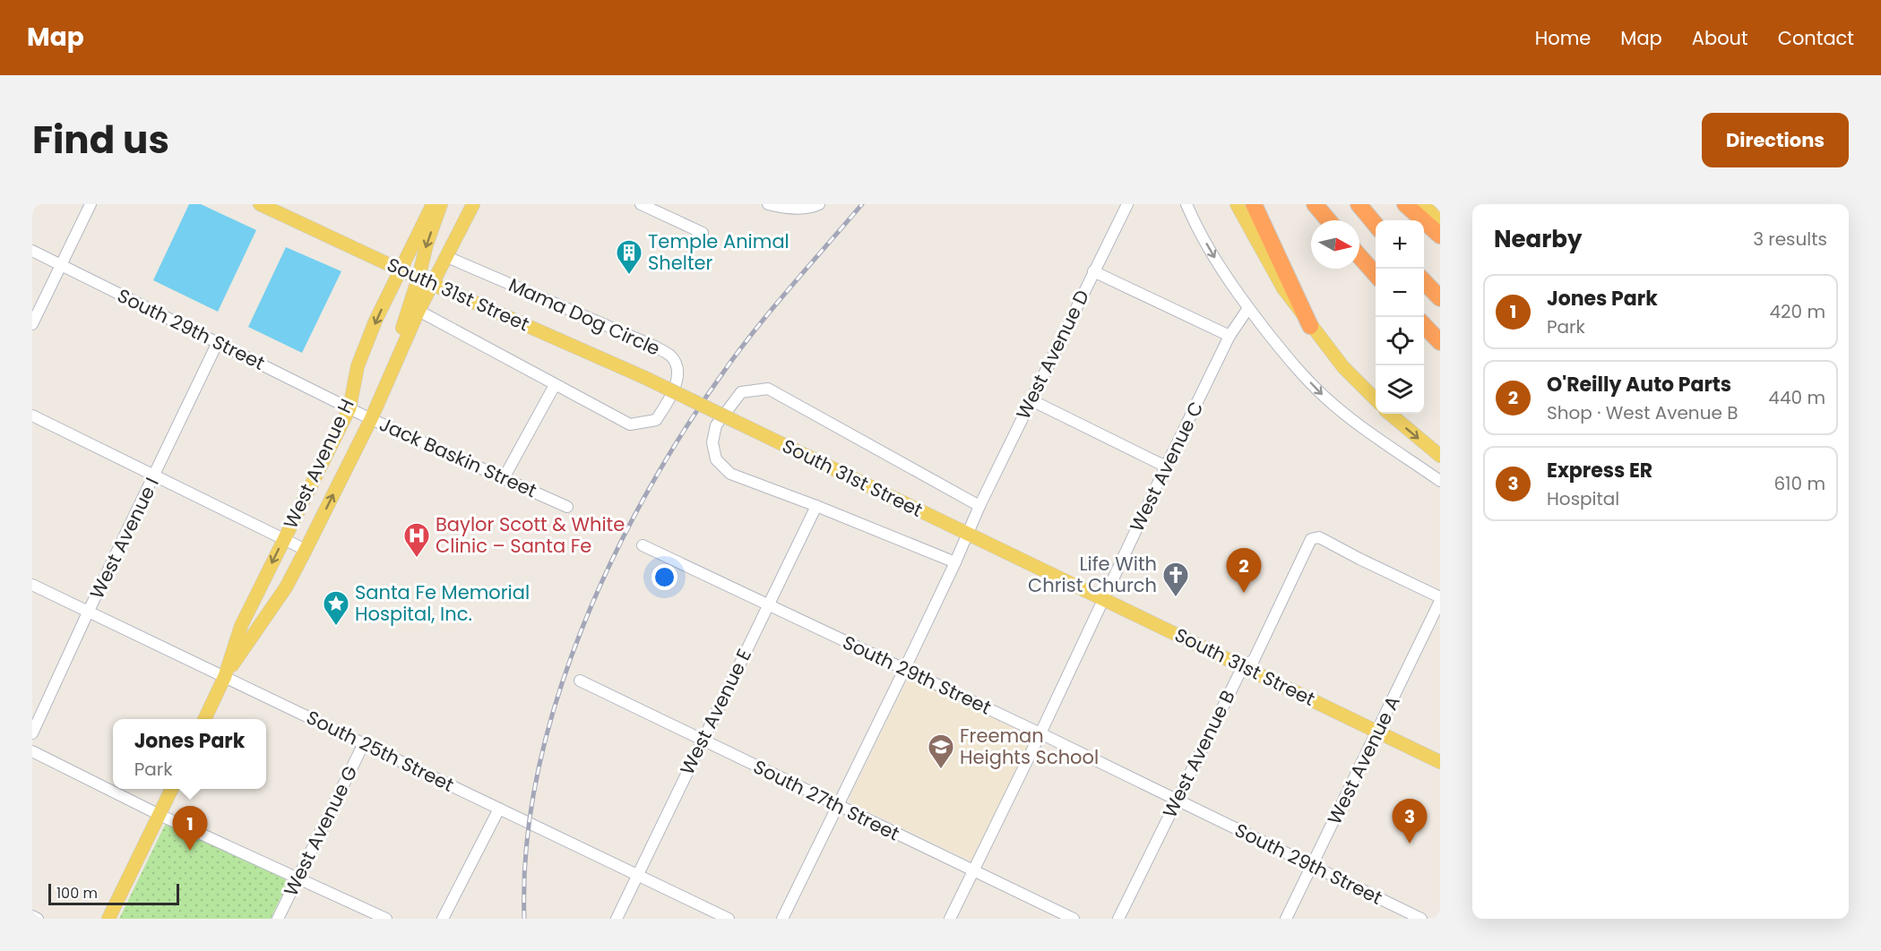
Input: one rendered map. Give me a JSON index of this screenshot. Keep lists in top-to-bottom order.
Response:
{
  "streets": {
    "main road": ["South 31st Street", "West Avenue H"],
    "street": [
      "Mama Dog Circle",
      "South 29th Street",
      "West Avenue D",
      "Jack Baskin Street",
      "West Avenue C",
      "West Avenue I",
      "West Avenue E",
      "South 25th Street",
      "West Avenue B",
      "West Avenue A",
      "South 27th Street",
      "West Avenue G"
    ]
  },
  "crossings": [
    ["South 31st Street", "West Avenue D"],
    ["South 31st Street", "West Avenue H"],
    ["South 31st Street", "West Avenue C"],
    ["South 31st Street", "West Avenue B"],
    ["South 31st Street", "West Avenue A"],
    ["Mama Dog Circle", "West Avenue H"],
    ["South 29th Street", "Jack Baskin Street"],
    ["South 29th Street", "West Avenue H"],
    ["South 29th Street", "West Avenue C"],
    ["South 29th Street", "West Avenue I"],
    ["South 29th Street", "West Avenue E"],
    ["South 29th Street", "West Avenue B"],
    ["South 29th Street", "West Avenue A"],
    ["Jack Baskin Street", "West Avenue H"],
    ["West Avenue H", "South 25th Street"],
    ["West Avenue C", "South 27th Street"],
    ["West Avenue I", "South 25th Street"],
    ["West Avenue E", "South 25th Street"],
    ["West Avenue E", "South 27th Street"],
    ["South 25th Street", "West Avenue G"]
  ],
  "places": {
    "building": ["Temple Animal Shelter"],
    "hospital": ["Baylor Scott & White Clinic – Santa Fe"],
    "church": ["Life With Christ Church"],
    "place": ["Santa Fe Memorial Hospital, Inc."],
    "school or university": ["Freeman Heights School"]
  },
  "scale_bar": "100 m",
  "north": "right",
  "page": {
    "header": "Map",
    "nav": [
      "Home",
      "Map",
      "About",
      "Contact"
    ],
    "title": "Find us",
    "buttons": "Directions",
    "heading": ["Nearby", "3 results"],
    "map_buttons": ["+", "−"],
    "list": [
      {
        "mark": "1",
        "name": "Jones Park",
        "note": "Park",
        "value": "420 m"
      },
      {
        "mark": "2",
        "name": "O'Reilly Auto Parts",
        "note": "Shop · West Avenue B",
        "value": "440 m"
      },
      {
        "mark": "3",
        "name": "Express ER",
        "note": "Hospital",
        "value": "610 m"
      }
    ],
    "pins": ["2", "3", "1"],
    "popup": ["Jones Park", "Park"],
    "scale": "100 m"
  }
}
